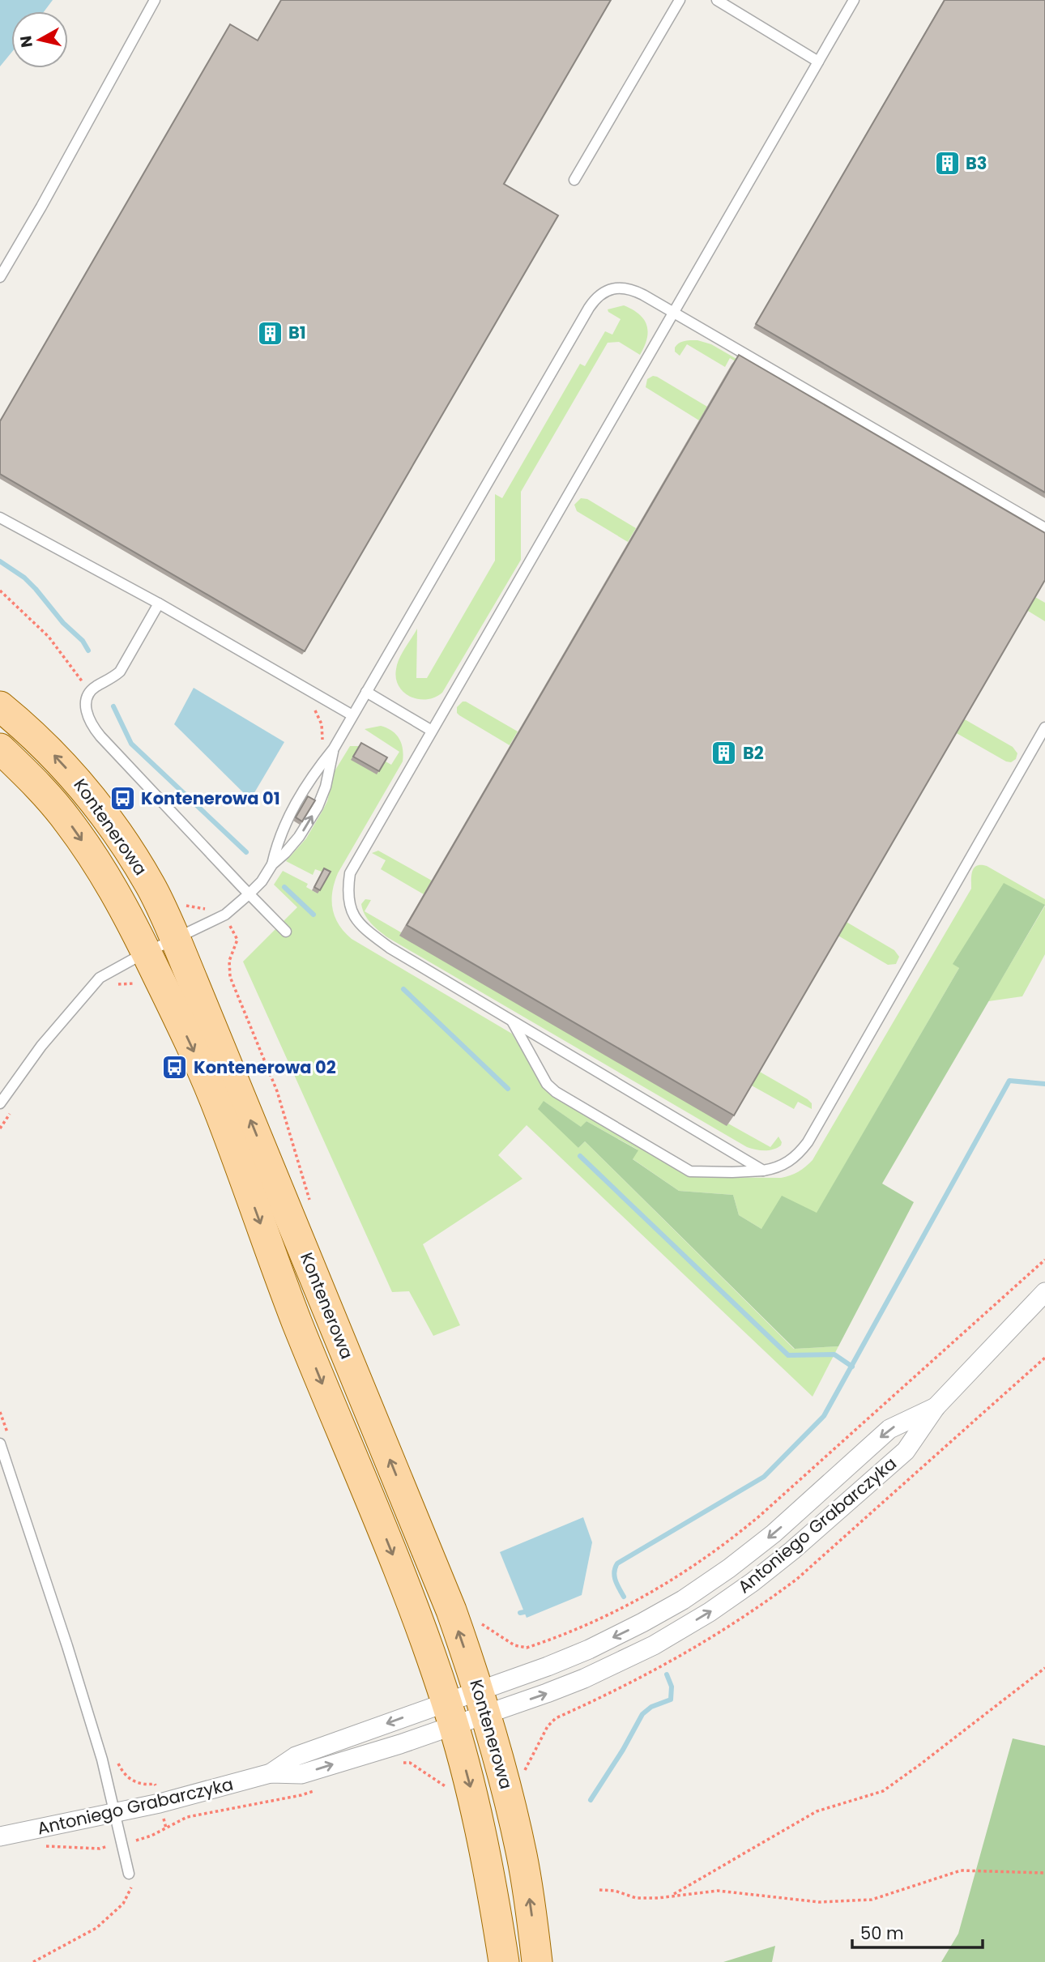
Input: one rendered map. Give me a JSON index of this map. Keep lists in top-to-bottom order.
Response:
{
  "streets": {
    "main road": ["Kontenerowa"],
    "street": ["Antoniego Grabarczyka"]
  },
  "crossings": [
    ["Kontenerowa", "Antoniego Grabarczyka"]
  ],
  "places": {
    "building": ["B3", "B1", "B2"],
    "bus stop": ["Kontenerowa 01", "Kontenerowa 02"]
  },
  "scale_bar": "50 m",
  "north": "left"
}
